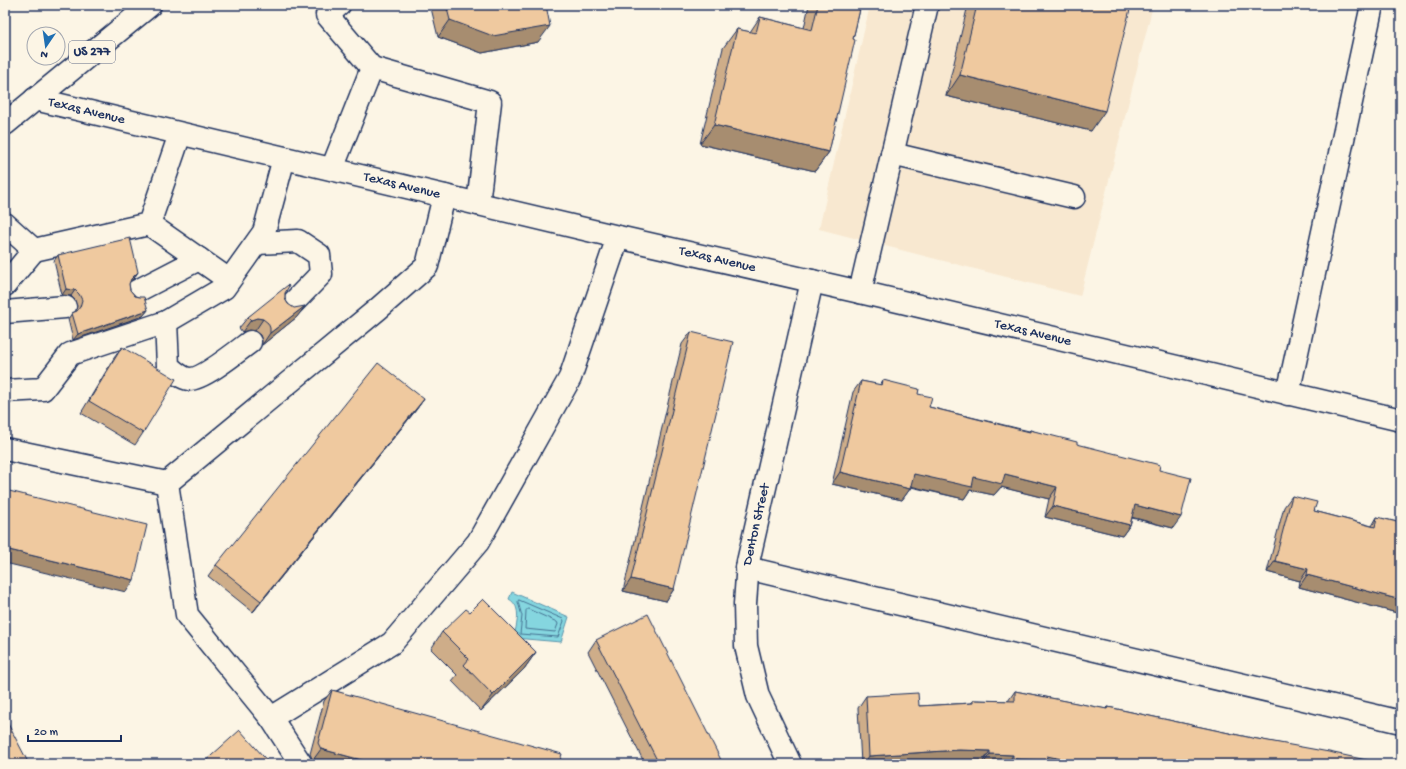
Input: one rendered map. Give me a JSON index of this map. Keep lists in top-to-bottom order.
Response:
{
  "streets": {
    "main road": ["US 277", "Texas Avenue", "Denton Street"]
  },
  "crossings": [
    ["US 277", "Texas Avenue"],
    ["Texas Avenue", "Denton Street"]
  ],
  "scale_bar": "20 m",
  "north": "bottom"
}
